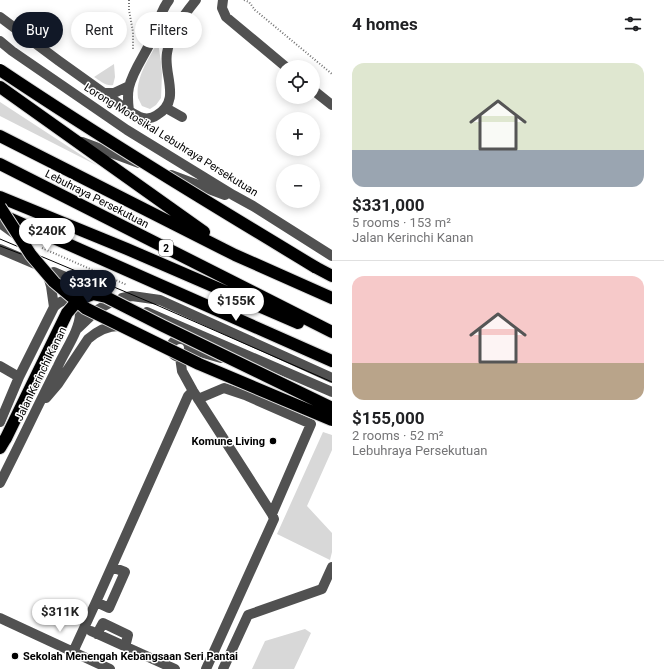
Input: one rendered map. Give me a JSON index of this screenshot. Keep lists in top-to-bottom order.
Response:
{
  "streets": {
    "highway": ["Lebuhraya Persekutuan", "2"],
    "street": ["Lorong Motosikal Lebuhraya Persekutuan", "Jalan Kerinchi Kanan"]
  },
  "places": ["Komune Living", "Sekolah Menengah Kebangsaan Seri Pantai"],
  "page": {
    "heading": "4 homes",
    "chip": ["Buy", "Rent", "Filters"],
    "list": [
      {
        "name": "$331,000",
        "note": "5 rooms · 153 m² · Jalan Kerinchi Kanan"
      },
      {
        "name": "$155,000",
        "note": "2 rooms · 52 m² · Lebuhraya Persekutuan"
      }
    ],
    "map_buttons": ["+", "−"],
    "price": [
      "$240K",
      "$331K",
      "$155K",
      "$311K"
    ]
  }
}
